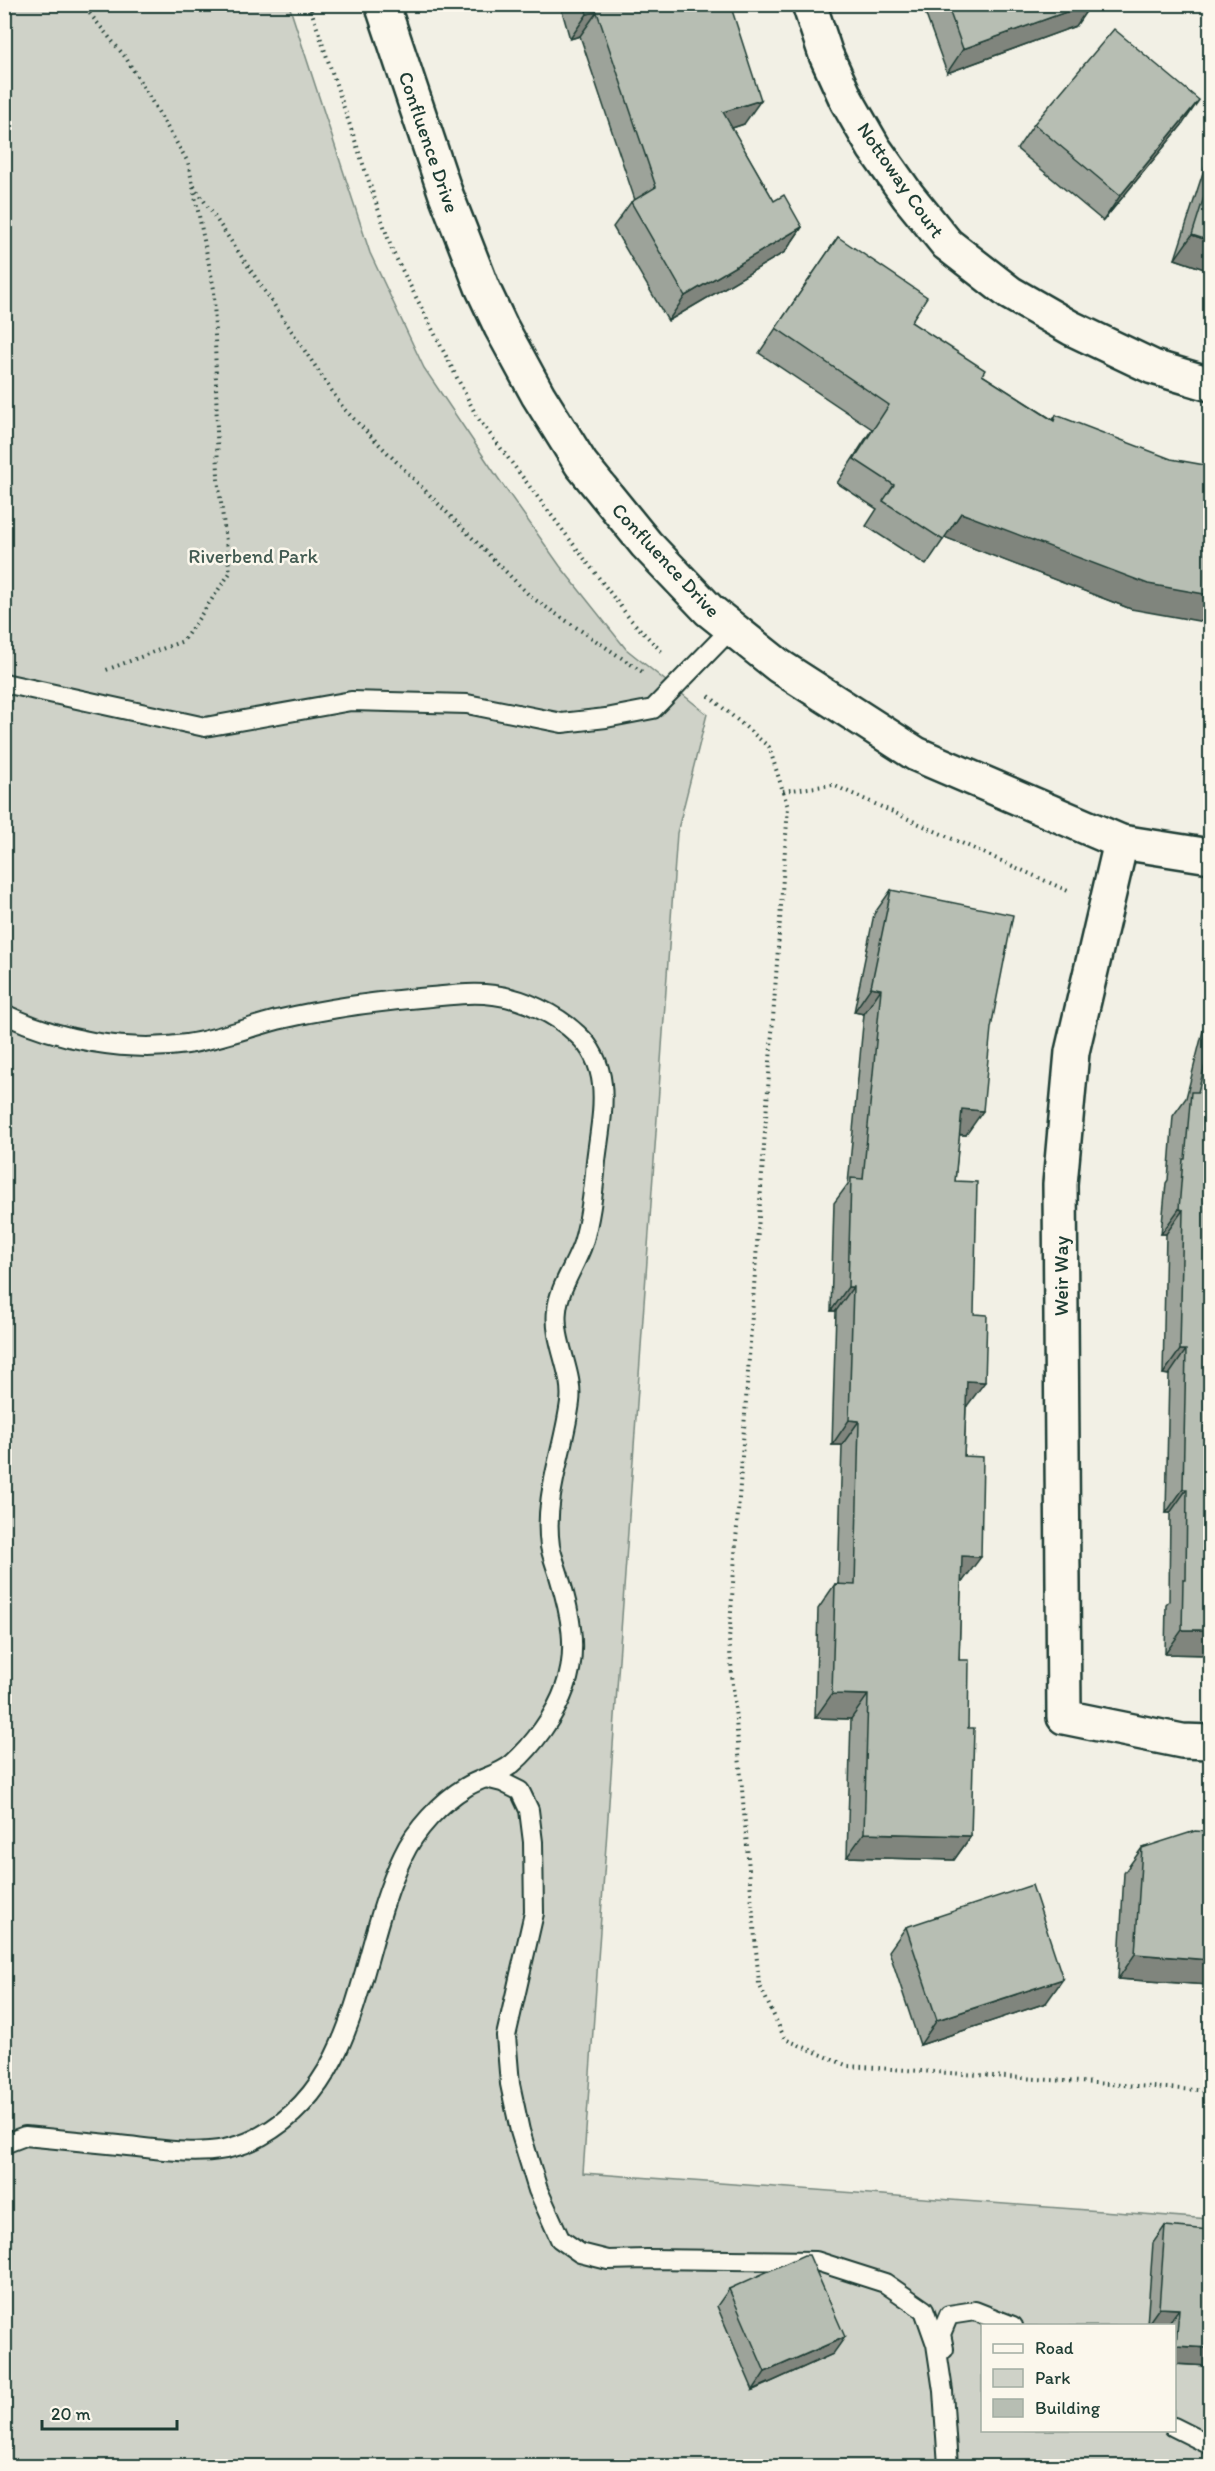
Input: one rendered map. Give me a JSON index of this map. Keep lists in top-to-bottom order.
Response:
{
  "streets": {
    "street": ["Confluence Drive", "Nottoway Court", "Weir Way"]
  },
  "crossings": [
    ["Confluence Drive", "Weir Way"]
  ],
  "parks": ["Riverbend Park"],
  "legend": ["Road", "Park", "Building"],
  "scale_bar": "20 m"
}
